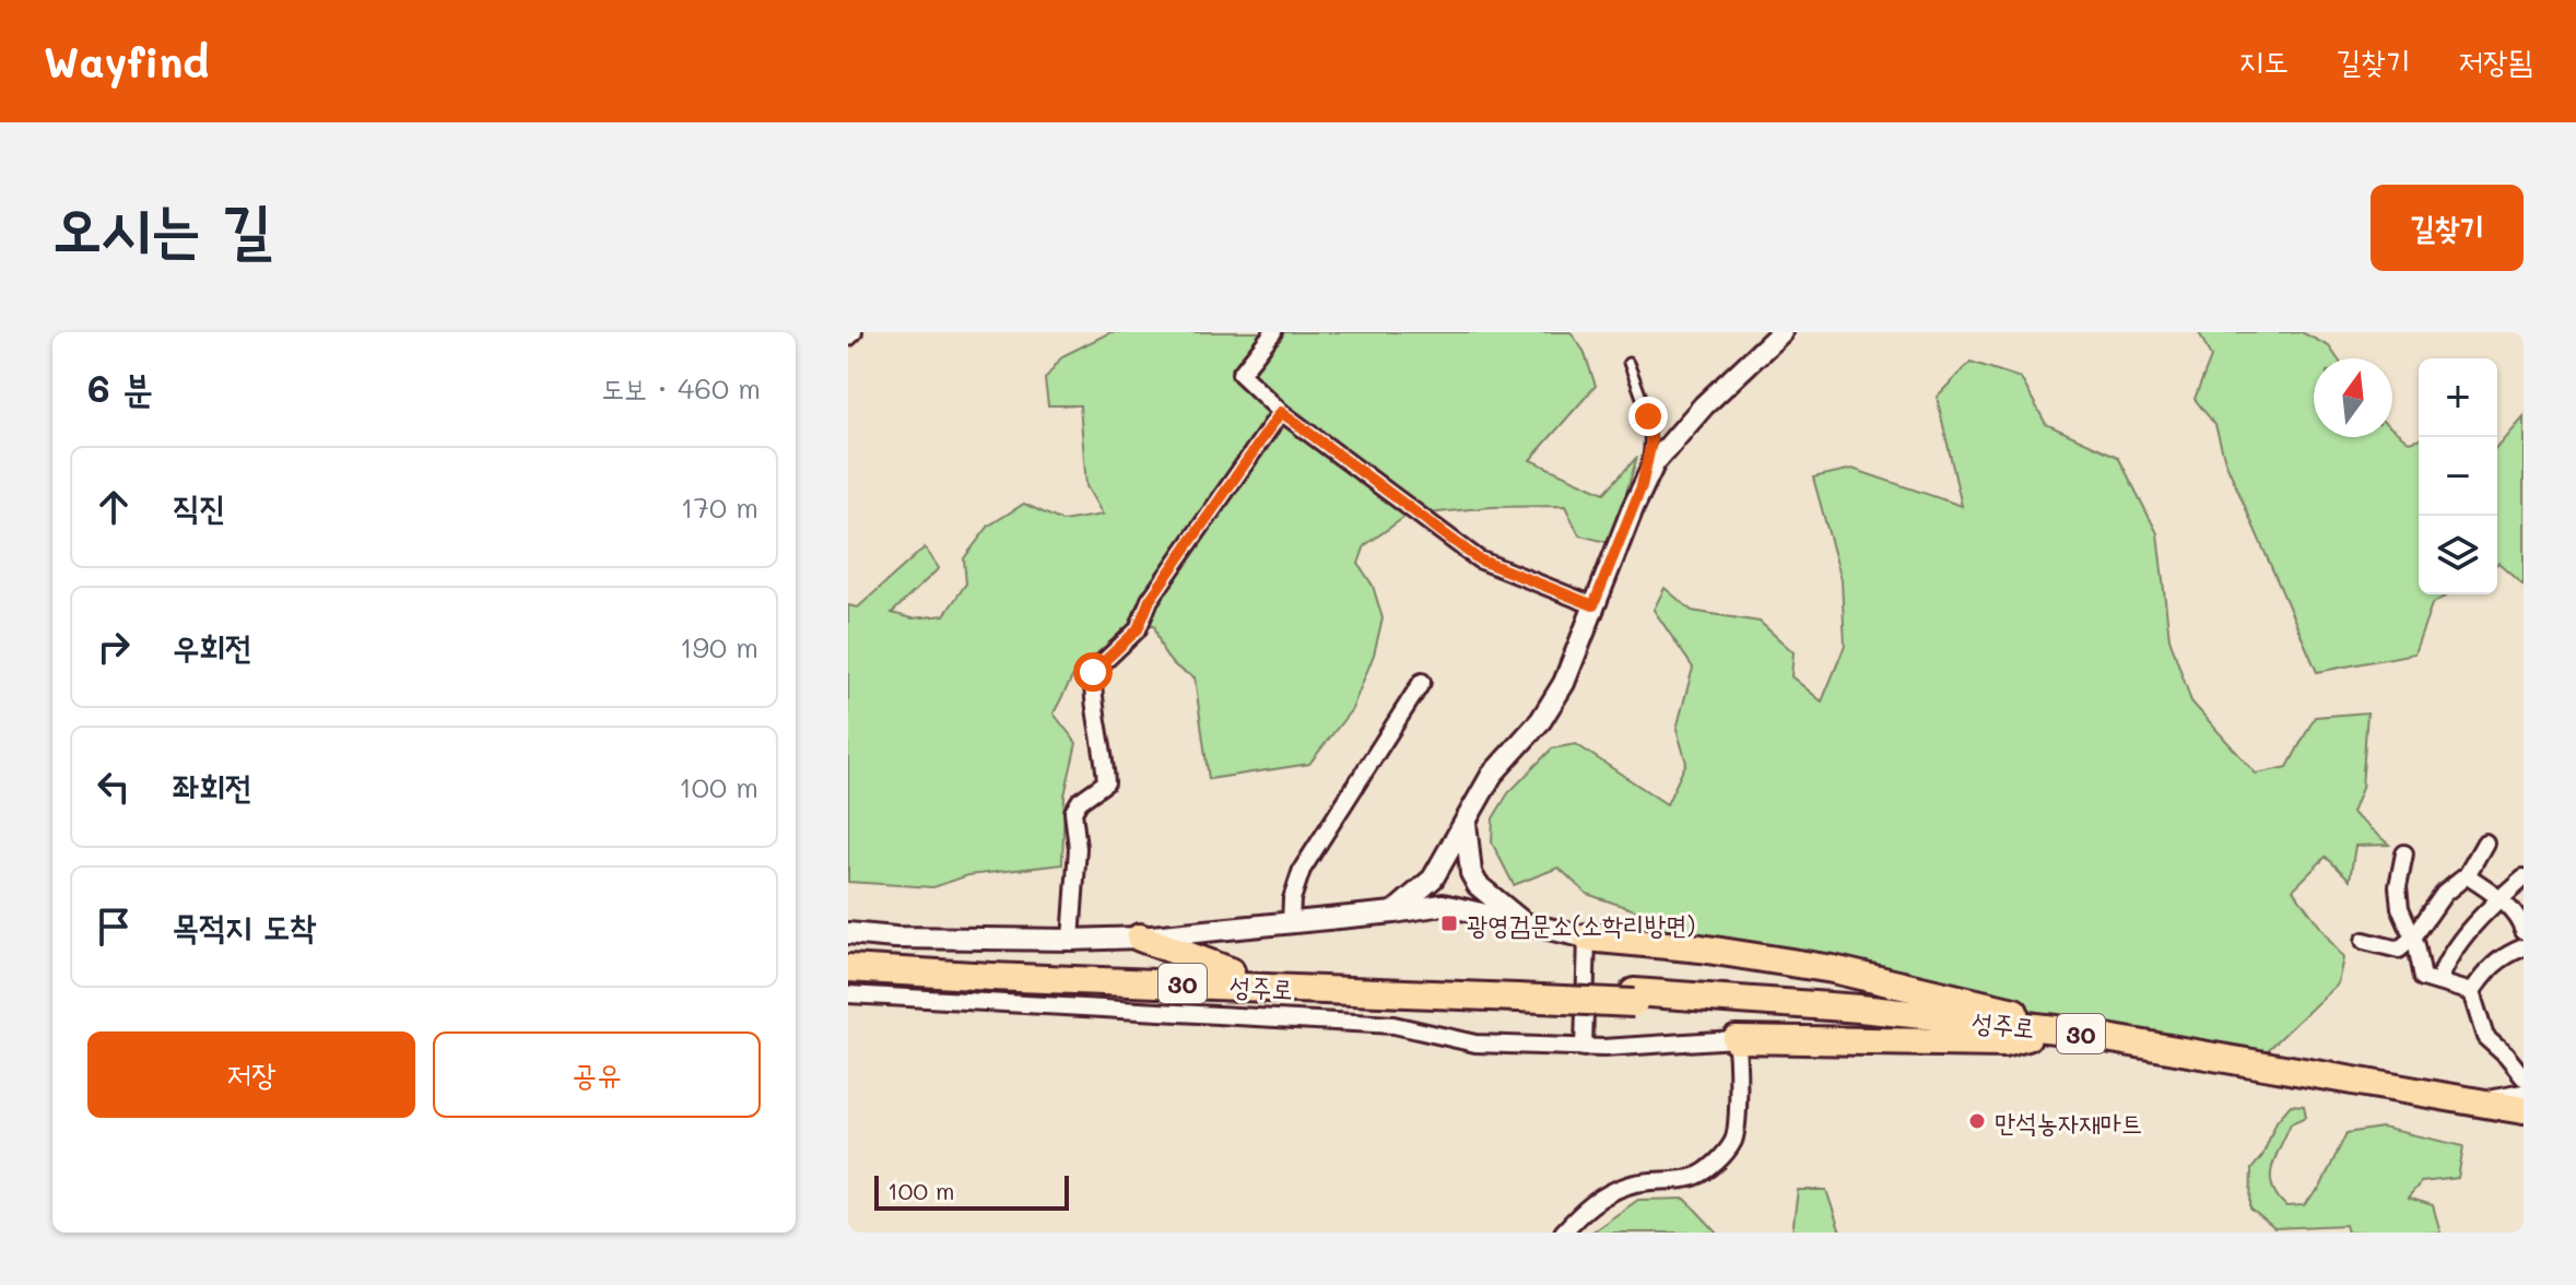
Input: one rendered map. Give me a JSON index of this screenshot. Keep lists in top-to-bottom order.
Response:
{
  "streets": {
    "highway": ["30", "성주로"]
  },
  "crossings": [
    ["30", "성주로"]
  ],
  "places": {
    "transit": ["광영검문소(소학리방면)"],
    "other": ["만석농자재마트"]
  },
  "scale_bar": "100 m",
  "north": "top",
  "page": {
    "header": "Wayfind",
    "nav": ["지도", "길찾기", "저장됨"],
    "buttons": [
      "길찾기",
      ["저장", "공유"]
    ],
    "title": "오시는 길",
    "heading": ["6 분", "도보 · 460 m"],
    "map_buttons": ["+", "−"],
    "list": [
      ["직진", "170 m"],
      ["우회전", "190 m"],
      ["좌회전", "100 m"],
      "목적지 도착"
    ],
    "scale": "100 m"
  }
}
